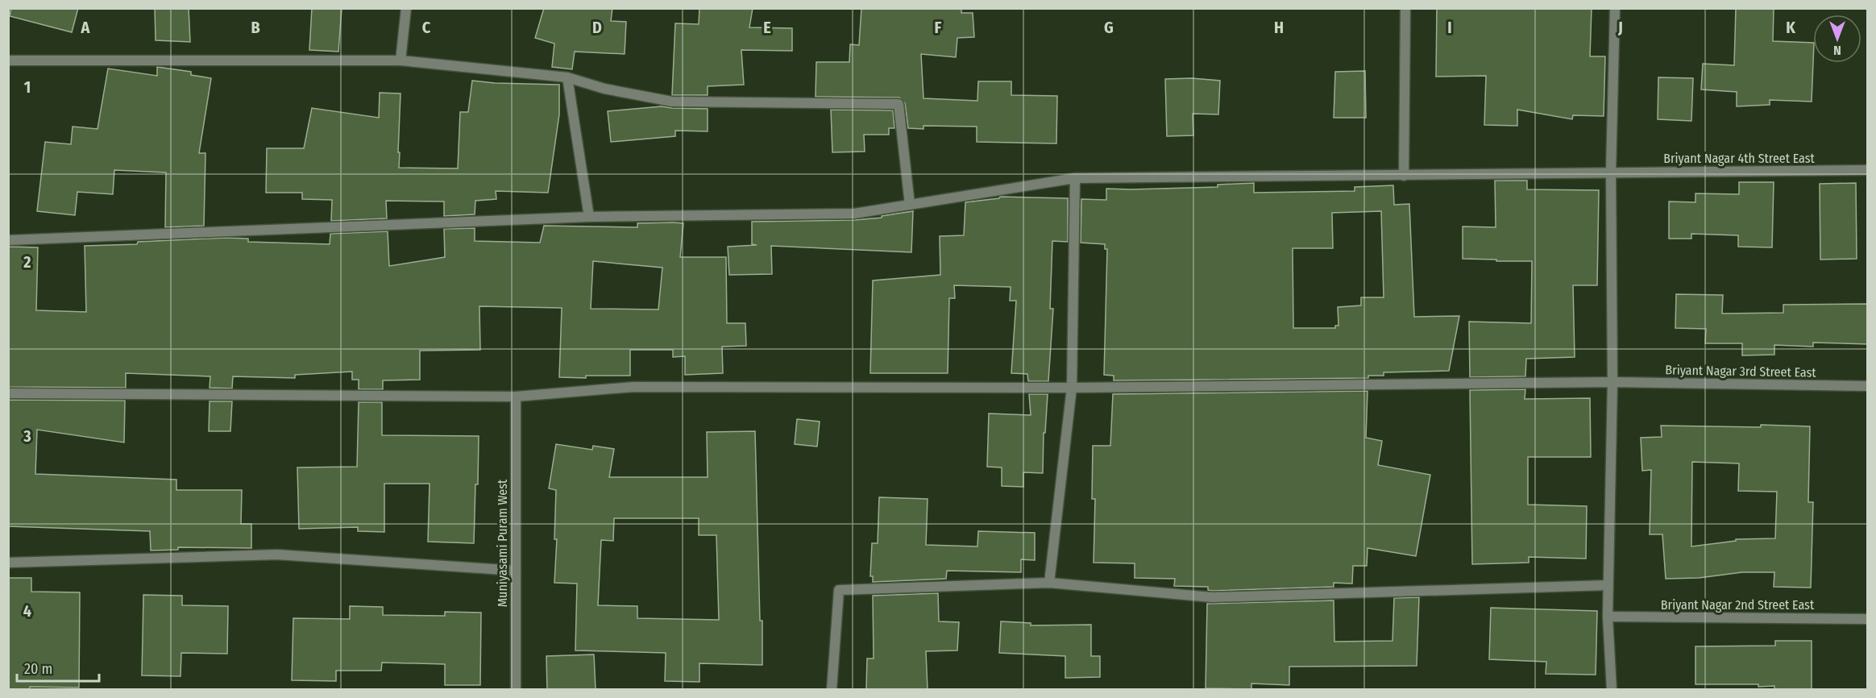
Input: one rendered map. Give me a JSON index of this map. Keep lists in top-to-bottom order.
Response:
{
  "streets": {
    "street": [
      "Briyant Nagar 4th Street East",
      "Briyant Nagar 3rd Street East",
      "Muniyasami Puram West",
      "Briyant Nagar 2nd Street East"
    ]
  },
  "crossings": [
    ["Briyant Nagar 3rd Street East", "Muniyasami Puram West"]
  ],
  "scale_bar": "20 m",
  "north": "bottom",
  "grid": {
    "columns": [
      "A",
      "B",
      "C",
      "D",
      "E",
      "F",
      "G",
      "H",
      "I",
      "J",
      "K"
    ],
    "rows": [
      "1",
      "2",
      "3",
      "4"
    ]
  }
}
